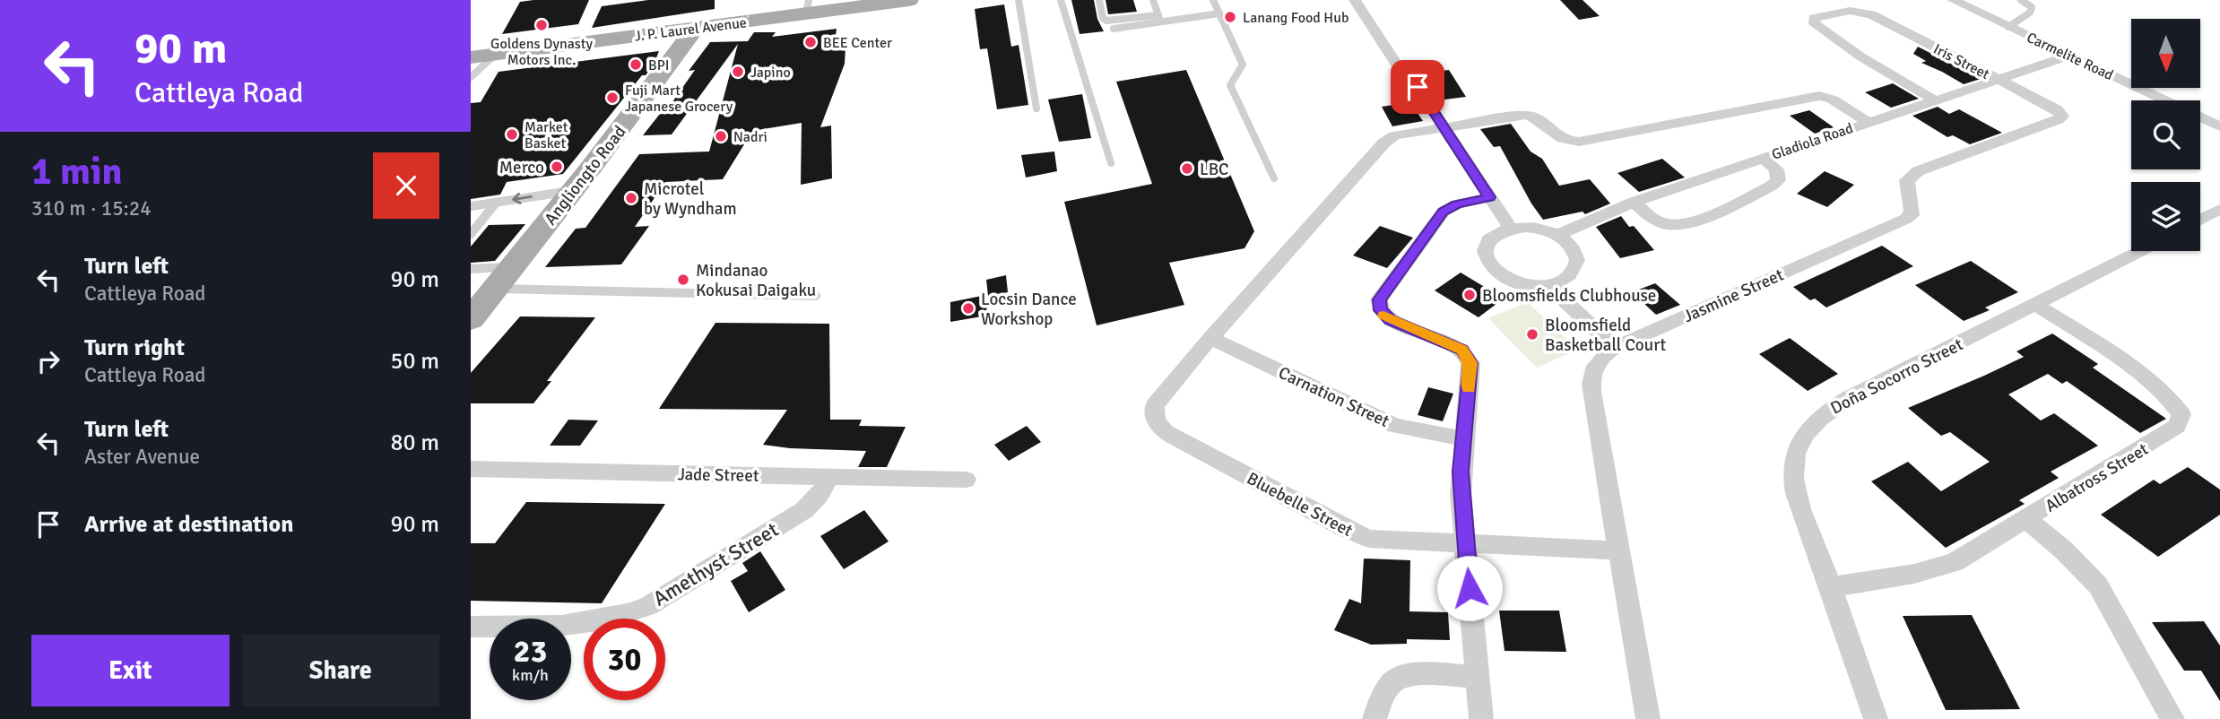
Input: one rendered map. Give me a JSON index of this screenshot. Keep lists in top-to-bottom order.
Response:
{
  "streets": {
    "main road": ["J. P. Laurel Avenue", "Angliongto Road"],
    "street": [
      "Carmelite Road",
      "Iris Street",
      "Gladiola Road",
      "Jasmine Street",
      "Doña Socorro Street",
      "Carnation Street",
      "Jade Street",
      "Albatross Street",
      "Bluebelle Street",
      "Amethyst Street"
    ]
  },
  "crossings": [
    ["J. P. Laurel Avenue", "Angliongto Road"],
    ["Carmelite Road", "Gladiola Road"],
    ["Iris Street", "Gladiola Road"],
    ["Iris Street", "Jasmine Street"],
    ["Jasmine Street", "Bluebelle Street"],
    ["Doña Socorro Street", "Albatross Street"],
    ["Carnation Street", "Bluebelle Street"],
    ["Jade Street", "Amethyst Street"]
  ],
  "places": [
    "Lanang Food Hub",
    "Goldens Dynasty Motors Inc.",
    "BEE Center",
    "BPI",
    "Japino",
    "Fuji Mart Japanese Grocery",
    "Market Basket",
    "Nadri",
    "Merco",
    "LBC",
    "Microtel by Wyndham",
    "Mindanao Kokusai Daigaku",
    "Bloomsfields Clubhouse",
    "Locsin Dance Workshop",
    "Bloomsfield Basketball Court"
  ],
  "north": "bottom",
  "page": {
    "turn": ["90 m", "Cattleya Road"],
    "heading": ["1 min", "310 m · 15:24"],
    "list": [
      {
        "name": "Turn left",
        "note": "Cattleya Road",
        "value": "90 m"
      },
      {
        "name": "Turn right",
        "note": "Cattleya Road",
        "value": "50 m"
      },
      {
        "name": "Turn left",
        "note": "Aster Avenue",
        "value": "80 m"
      },
      {
        "name": "Arrive at destination",
        "value": "90 m"
      }
    ],
    "speed": "23 km/h",
    "limit": "30",
    "buttons": ["Exit", "Share"]
  }
}
